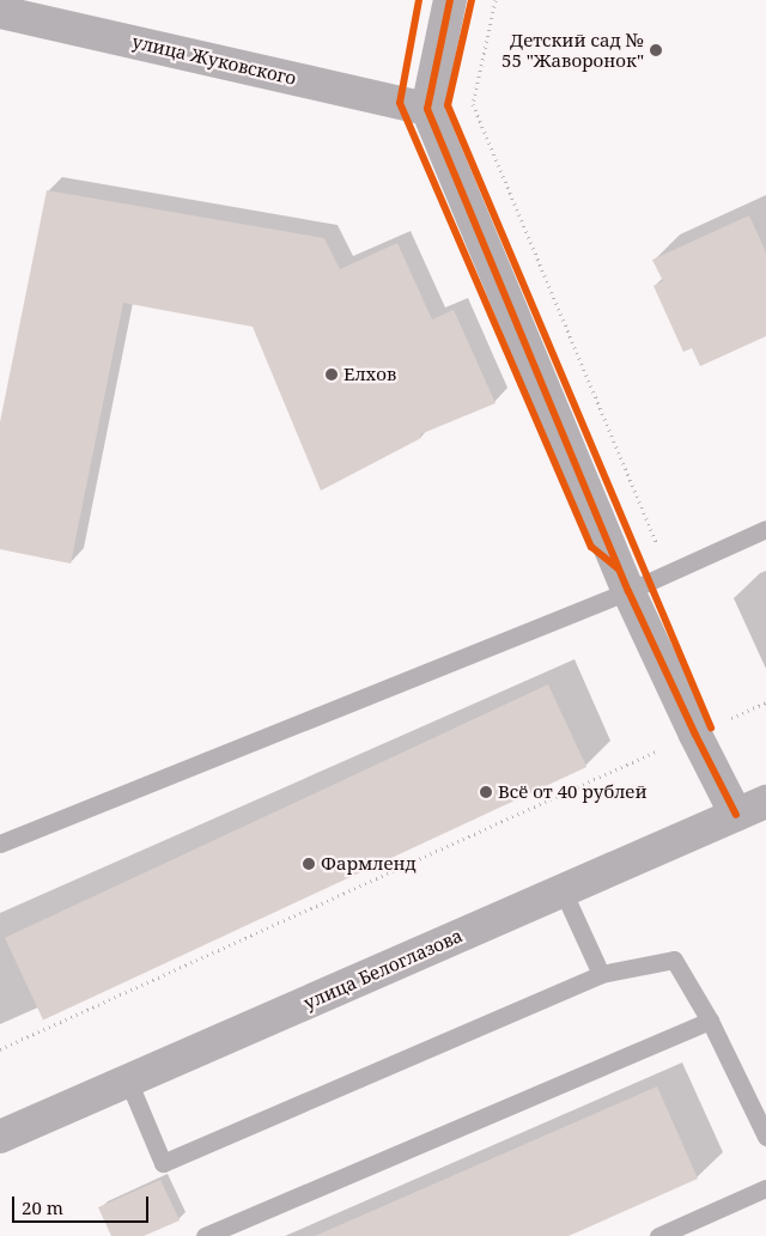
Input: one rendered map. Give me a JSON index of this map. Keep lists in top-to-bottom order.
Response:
{
  "streets": {
    "street": ["улица Жуковского", "улица Белоглазова"]
  },
  "places": [
    "Детский сад № 55 \"Жаворонок\"",
    "Елхов",
    "Всё от 40 рублей",
    "Фармленд"
  ],
  "scale_bar": "20 m"
}
